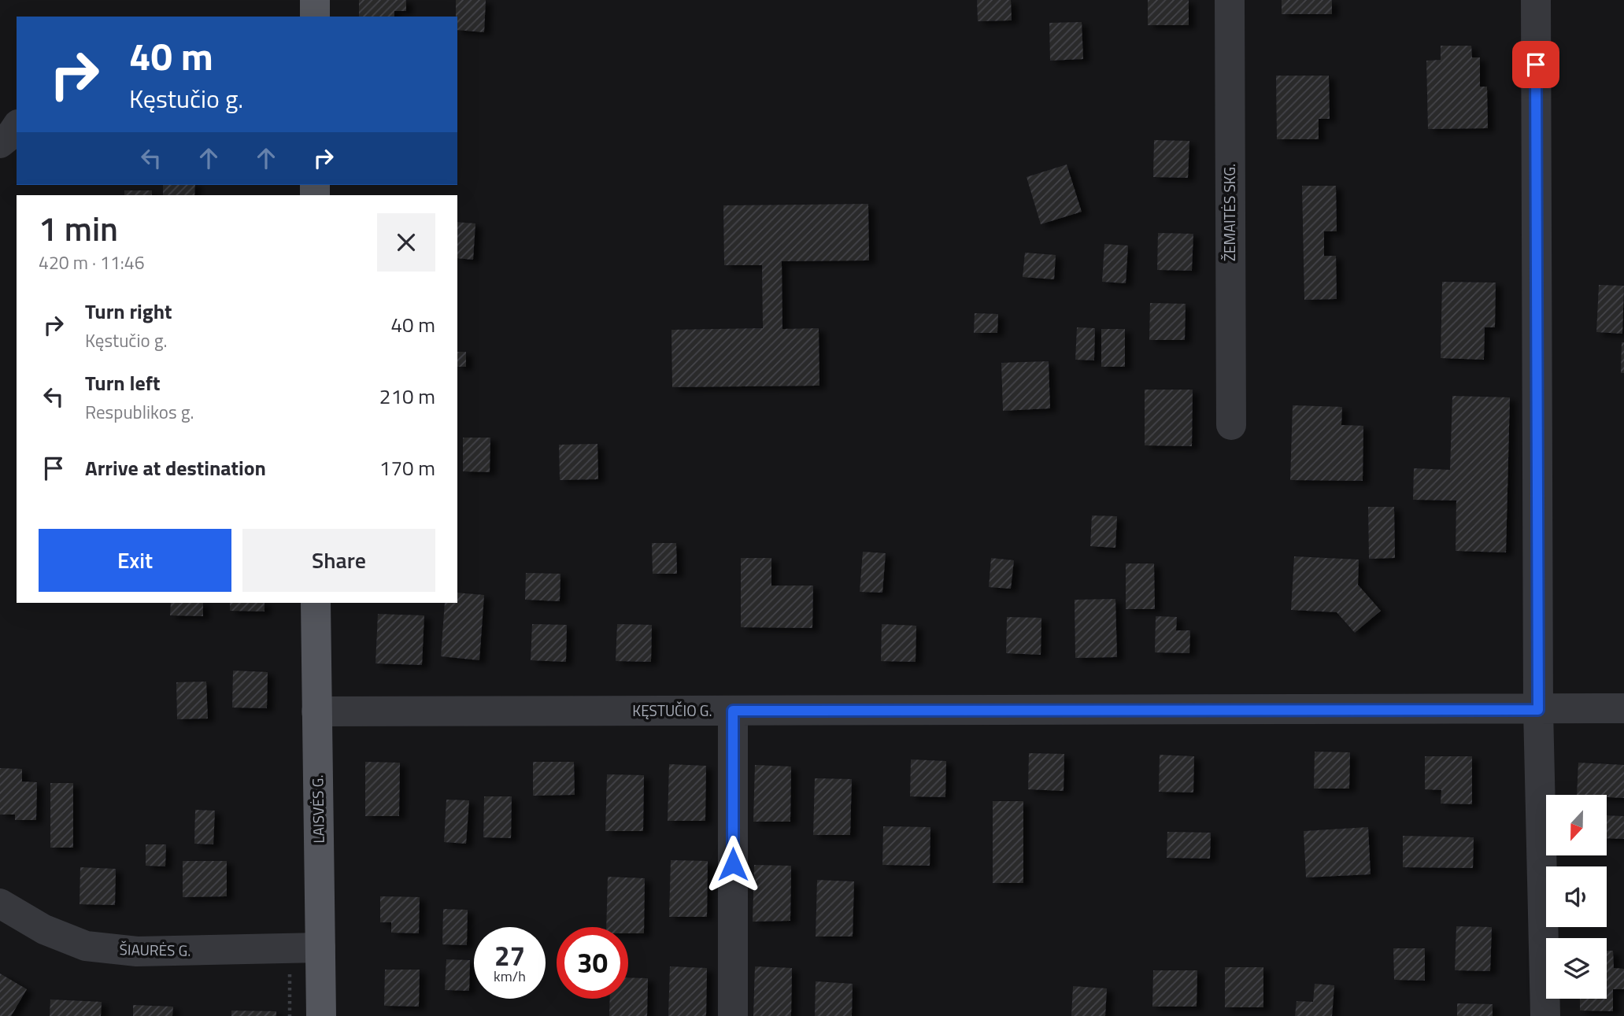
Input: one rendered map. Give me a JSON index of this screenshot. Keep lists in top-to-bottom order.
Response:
{
  "streets": {
    "main road": ["LAISVĖS G."],
    "street": ["ŽEMAITĖS SKG.", "KĘSTUČIO G.", "ŠIAURĖS G."]
  },
  "crossings": [
    ["KĘSTUČIO G.", "LAISVĖS G."],
    ["LAISVĖS G.", "ŠIAURĖS G."]
  ],
  "north": "bottom",
  "page": {
    "turn": ["40 m", "Kęstučio g."],
    "heading": ["1 min", "420 m · 11:46"],
    "list": [
      {
        "name": "Turn right",
        "note": "Kęstučio g.",
        "value": "40 m"
      },
      {
        "name": "Turn left",
        "note": "Respublikos g.",
        "value": "210 m"
      },
      {
        "name": "Arrive at destination",
        "value": "170 m"
      }
    ],
    "buttons": ["Exit", "Share"],
    "speed": "27 km/h",
    "limit": "30"
  }
}
